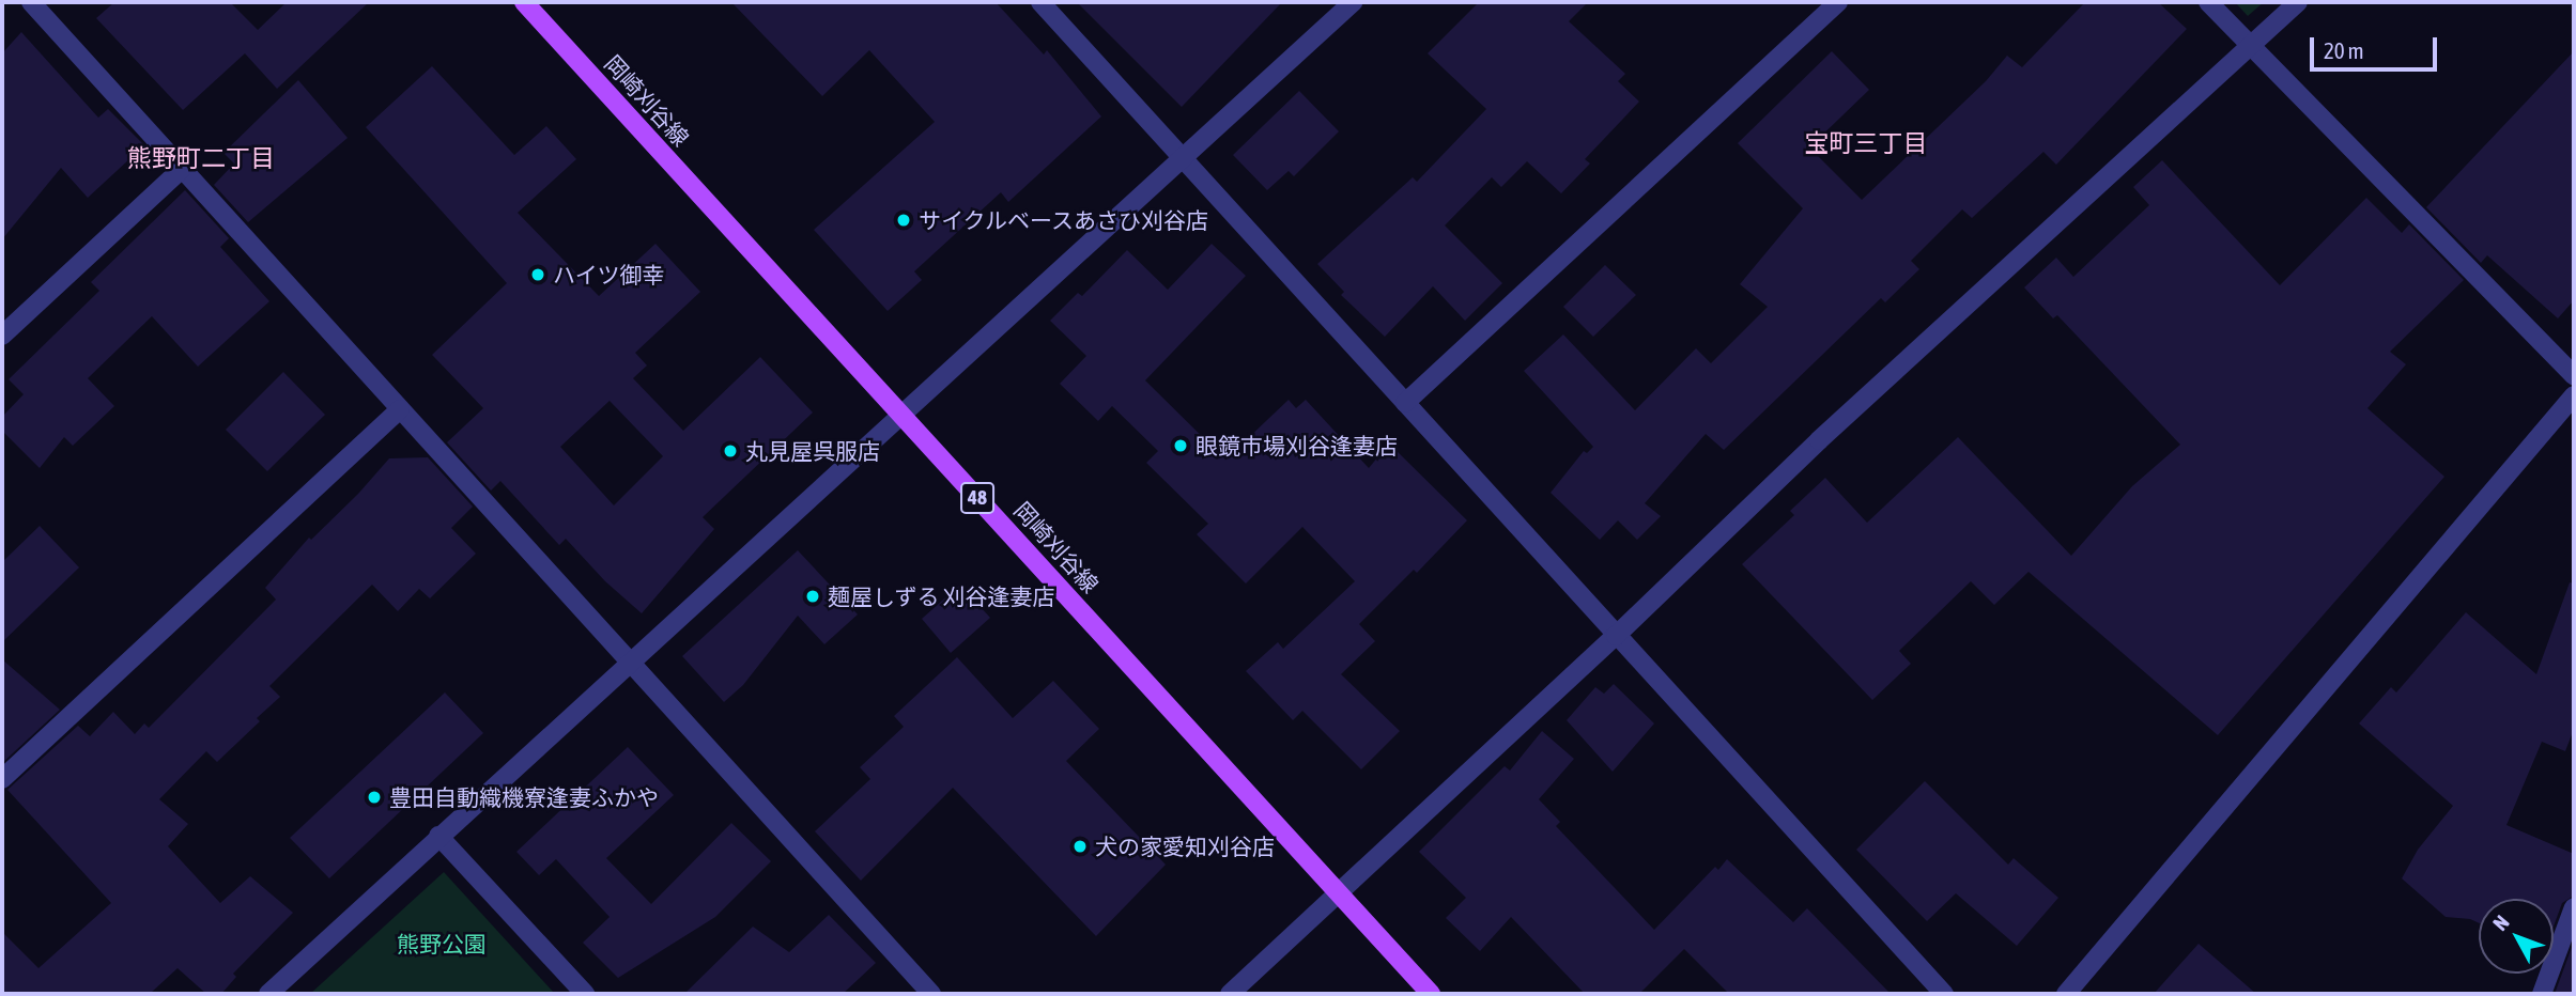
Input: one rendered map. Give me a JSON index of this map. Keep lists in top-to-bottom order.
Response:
{
  "streets": {
    "main road": ["岡崎刈谷線", "48"]
  },
  "districts": ["宝町三丁目", "熊野町二丁目"],
  "parks": ["熊野公園"],
  "places": [
    "サイクルベースあさひ刈谷店",
    "ハイツ御幸",
    "眼鏡市場刈谷逢妻店",
    "丸見屋呉服店",
    "麺屋しずる 刈谷逢妻店",
    "豊田自動織機寮逢妻ふかや",
    "犬の家愛知刈谷店"
  ],
  "scale_bar": "20 m",
  "north": "top left"
}
